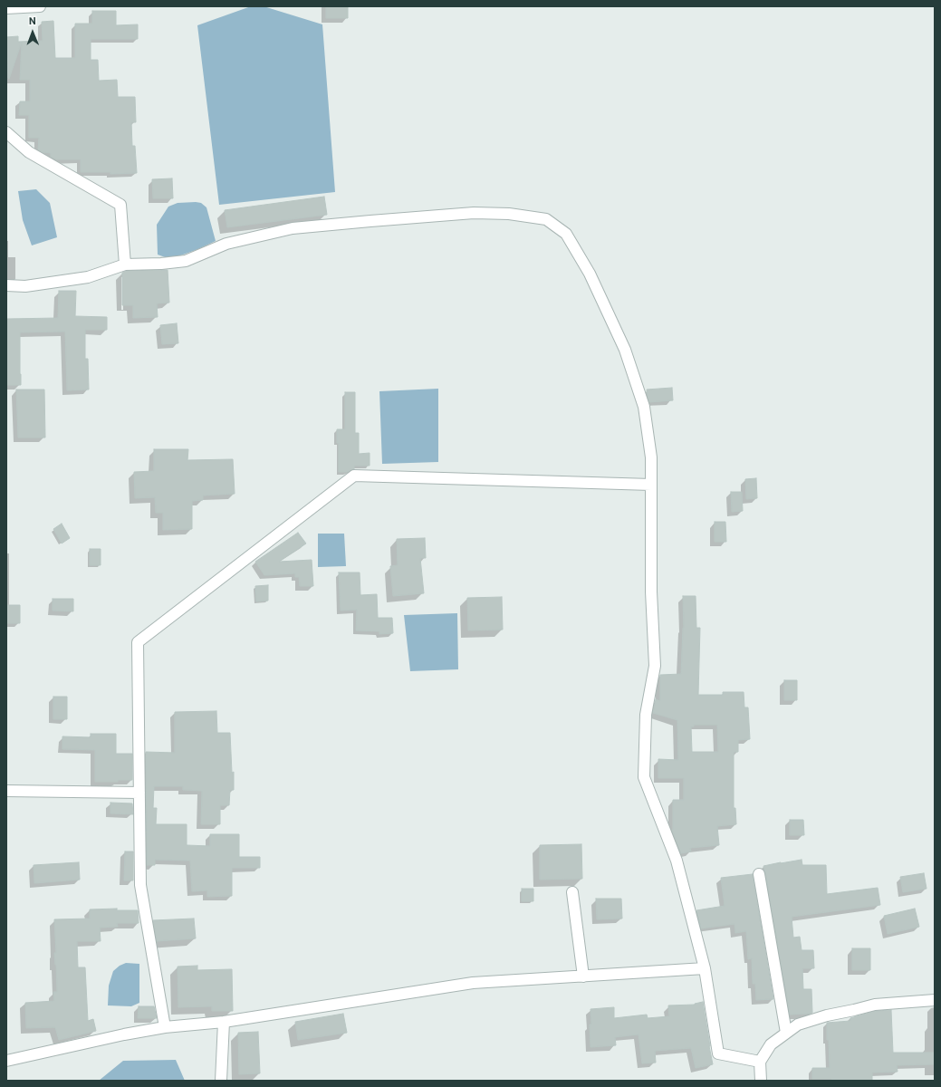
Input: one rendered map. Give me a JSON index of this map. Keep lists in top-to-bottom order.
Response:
{
  "north": "top"
}
